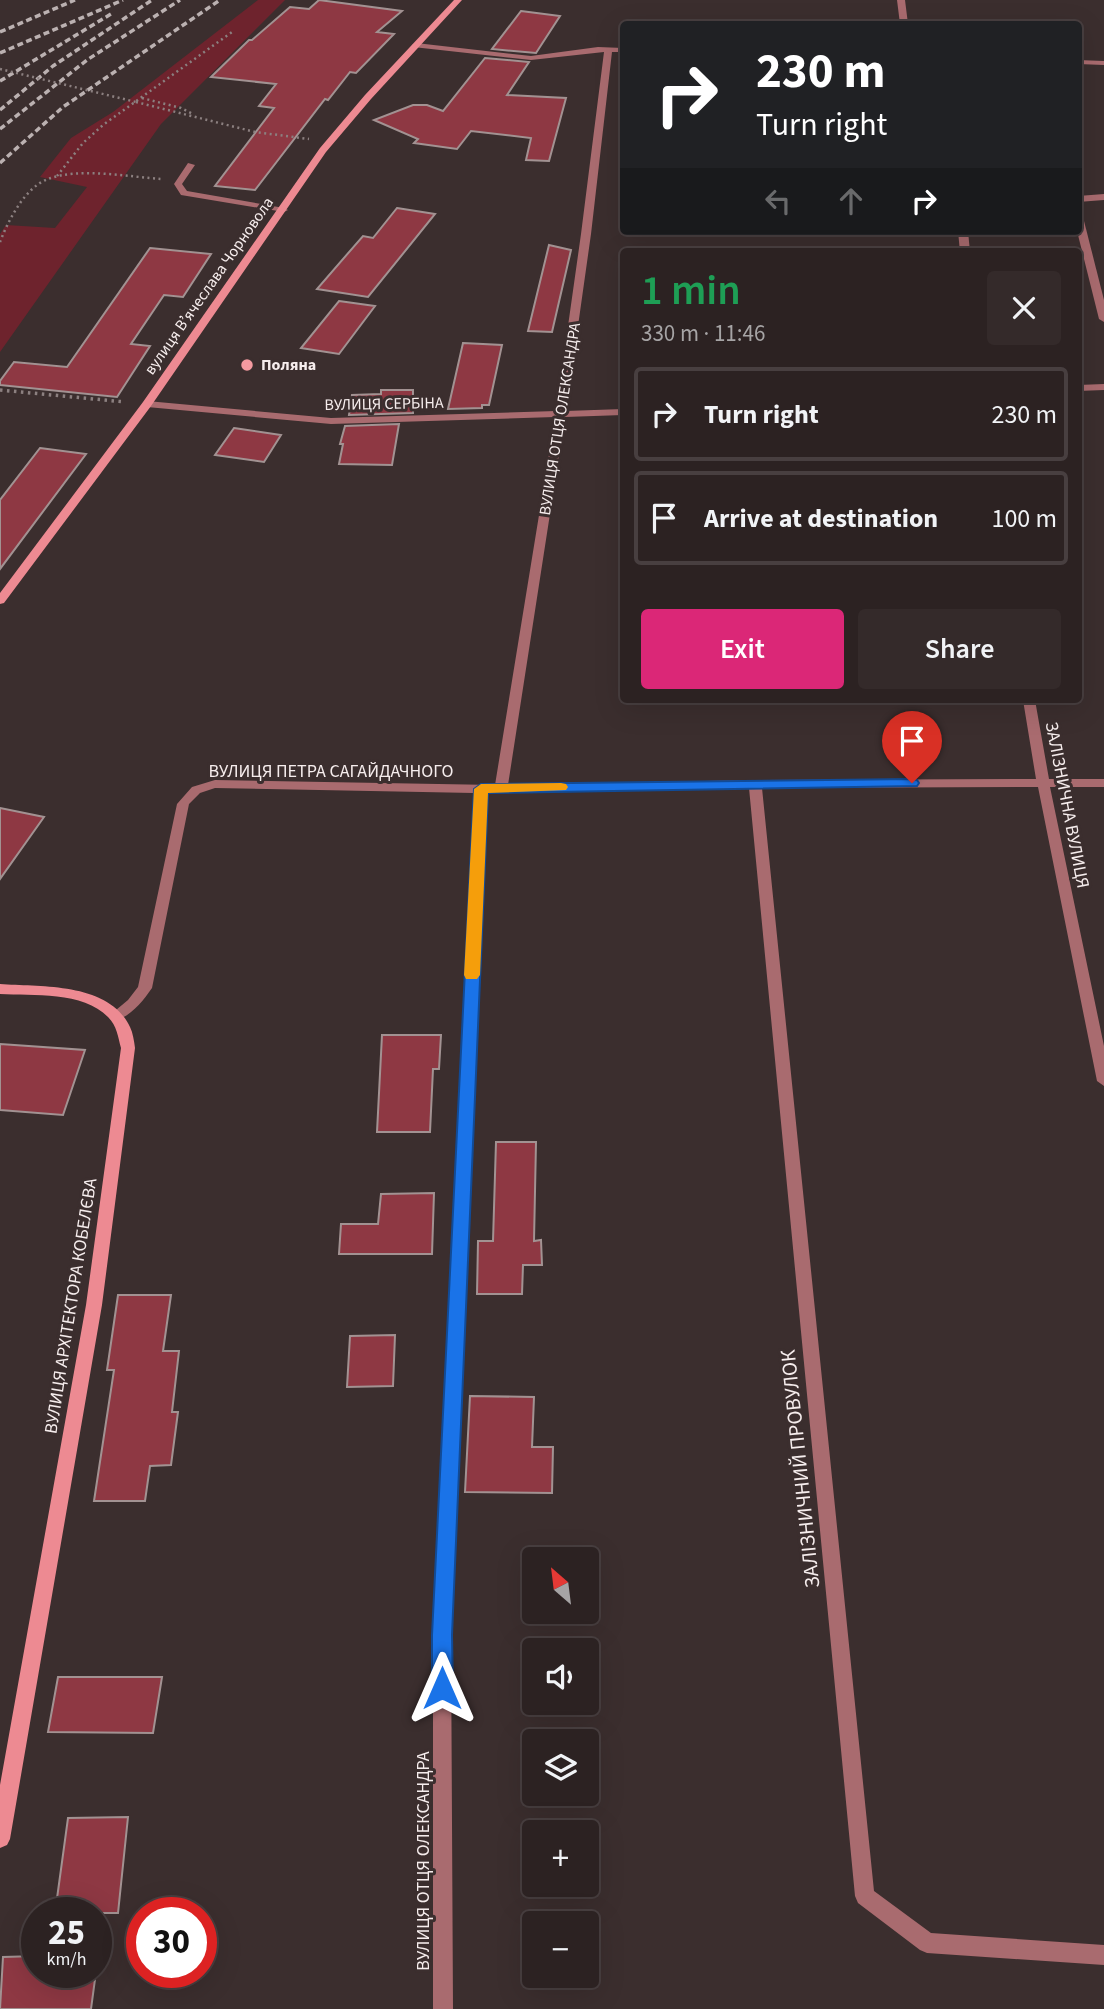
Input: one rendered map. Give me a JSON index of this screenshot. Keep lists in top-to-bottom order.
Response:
{
  "streets": {
    "street": [
      "вулиця Вʼячеслава Чорновола",
      "ВУЛИЦЯ СЕРБІНА",
      "ВУЛИЦЯ ОТЦЯ ОЛЕКСАНДРА",
      "ВУЛИЦЯ ПЕТРА САГАЙДАЧНОГО",
      "ЗАЛІЗНИЧНА ВУЛИЦЯ",
      "ВУЛИЦЯ АРХІТЕКТОРА КОБЕЛЄВА",
      "ЗАЛІЗНИЧНИЙ ПРОВУЛОК"
    ]
  },
  "crossings": [
    ["вулиця Вʼячеслава Чорновола", "ВУЛИЦЯ СЕРБІНА"],
    ["ВУЛИЦЯ СЕРБІНА", "ВУЛИЦЯ ОТЦЯ ОЛЕКСАНДРА"],
    ["ВУЛИЦЯ ОТЦЯ ОЛЕКСАНДРА", "ВУЛИЦЯ ПЕТРА САГАЙДАЧНОГО"],
    ["ВУЛИЦЯ ПЕТРА САГАЙДАЧНОГО", "ЗАЛІЗНИЧНА ВУЛИЦЯ"],
    ["ВУЛИЦЯ ПЕТРА САГАЙДАЧНОГО", "ВУЛИЦЯ АРХІТЕКТОРА КОБЕЛЄВА"],
    ["ВУЛИЦЯ ПЕТРА САГАЙДАЧНОГО", "ЗАЛІЗНИЧНИЙ ПРОВУЛОК"]
  ],
  "places": ["Поляна"],
  "north": "top left",
  "page": {
    "turn": ["230 m", "Turn right"],
    "heading": ["1 min", "330 m · 11:46"],
    "list": [
      {
        "name": "Turn right",
        "value": "230 m"
      },
      {
        "name": "Arrive at destination",
        "value": "100 m"
      }
    ],
    "buttons": ["Exit", "Share"],
    "map_buttons": ["+", "−"],
    "speed": "25 km/h",
    "limit": "30"
  }
}
